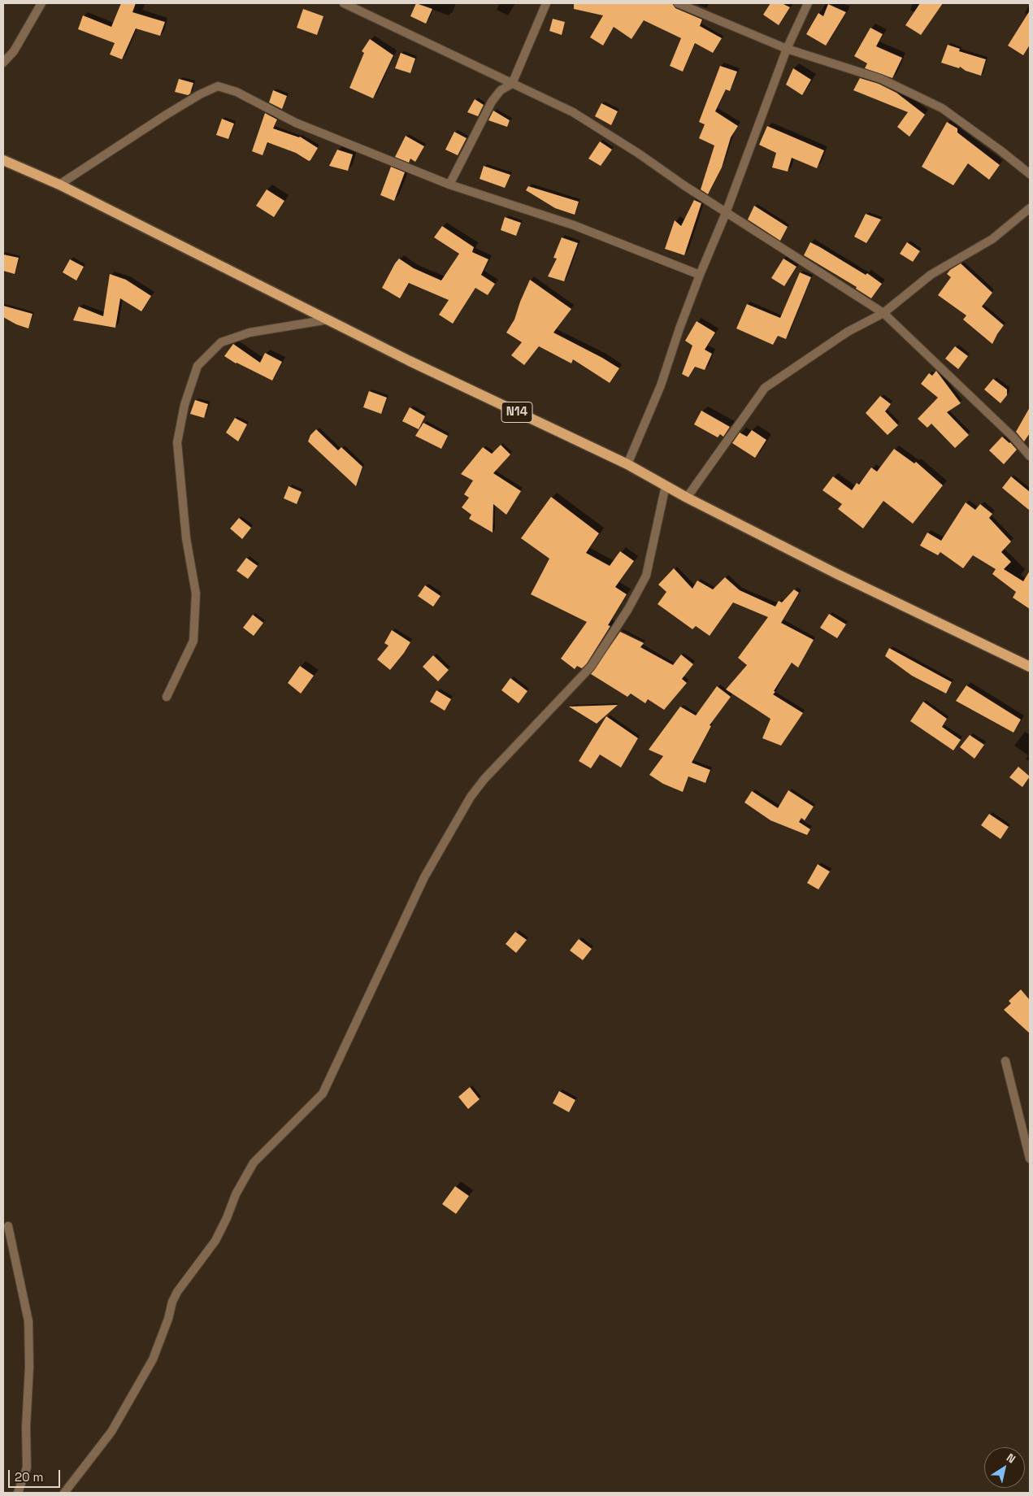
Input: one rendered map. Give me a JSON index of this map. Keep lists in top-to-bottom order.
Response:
{
  "streets": {
    "main road": ["N14"]
  },
  "scale_bar": "20 m",
  "north": "top right"
}
